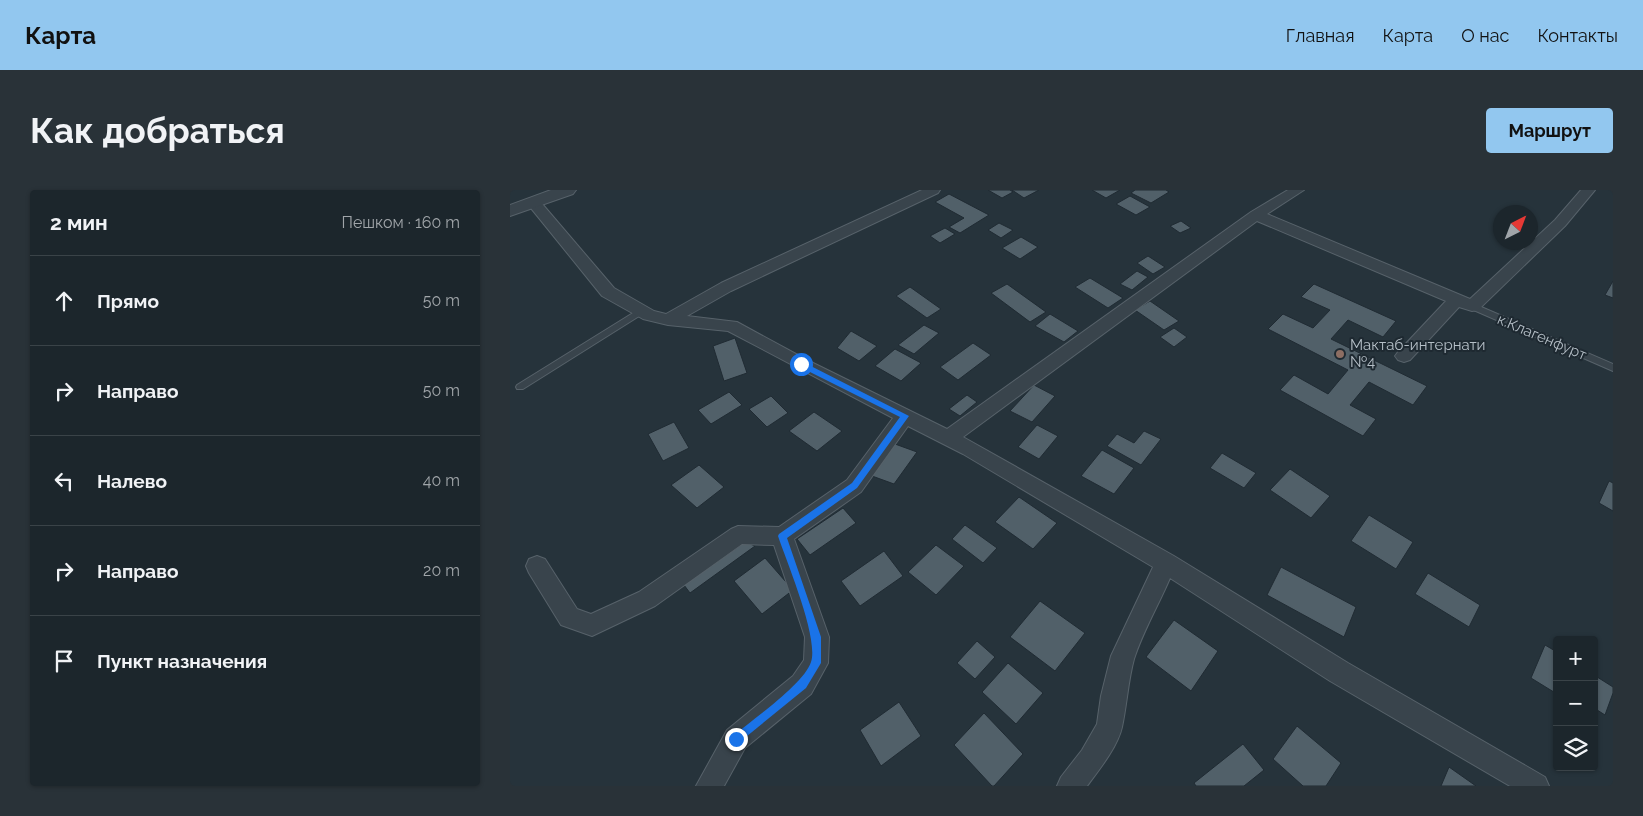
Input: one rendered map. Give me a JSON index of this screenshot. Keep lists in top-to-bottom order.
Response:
{
  "streets": {
    "lane": ["к.Клагенфурт"]
  },
  "places": ["Мактаб-интернати №4"],
  "north": "top right",
  "page": {
    "header": "Карта",
    "nav": [
      "Главная",
      "Карта",
      "О нас",
      "Контакты"
    ],
    "buttons": "Маршрут",
    "title": "Как добраться",
    "heading": ["2 мин", "Пешком · 160 m"],
    "list": [
      ["Прямо", "50 m"],
      ["Направо", "50 m"],
      ["Налево", "40 m"],
      ["Направо", "20 m"],
      "Пункт назначения"
    ],
    "map_buttons": ["+", "−"]
  }
}
